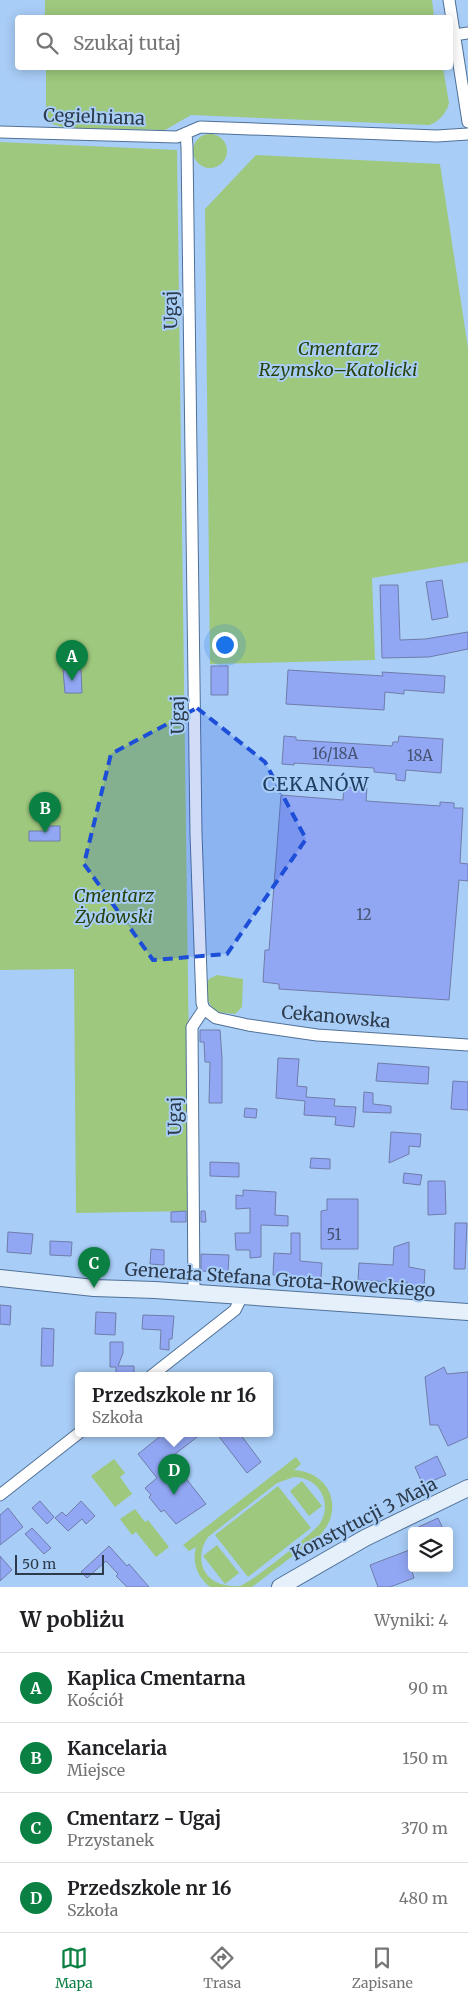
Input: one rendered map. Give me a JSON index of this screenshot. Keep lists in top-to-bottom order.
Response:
{
  "streets": {
    "street": [
      "Cegielniana",
      "Ugaj",
      "Cekanowska",
      "Generała Stefana Grota-Roweckiego",
      "Konstytucji 3 Maja"
    ]
  },
  "crossings": [
    ["Cegielniana", "Ugaj"],
    ["Ugaj", "Cekanowska"],
    ["Ugaj", "Generała Stefana Grota-Roweckiego"]
  ],
  "districts": ["CEKANÓW"],
  "parks": ["Cmentarz Rzymsko–Katolicki", "Cmentarz Żydowski"],
  "house_numbers": [
    "16/18A",
    "18A",
    "12",
    "51"
  ],
  "scale_bar": "50 m",
  "page": {
    "search": "Szukaj tutaj",
    "pins": [
      "A",
      "B",
      "C",
      "D"
    ],
    "popup": ["Przedszkole nr 16", "Szkoła"],
    "scale": "50 m",
    "heading": ["W pobliżu", "Wyniki: 4"],
    "list": [
      {
        "mark": "A",
        "name": "Kaplica Cmentarna",
        "note": "Kościół",
        "value": "90 m"
      },
      {
        "mark": "B",
        "name": "Kancelaria",
        "note": "Miejsce",
        "value": "150 m"
      },
      {
        "mark": "C",
        "name": "Cmentarz - Ugaj",
        "note": "Przystanek",
        "value": "370 m"
      },
      {
        "mark": "D",
        "name": "Przedszkole nr 16",
        "note": "Szkoła",
        "value": "480 m"
      }
    ],
    "nav": ["Mapa", "Trasa", "Zapisane"]
  }
}
